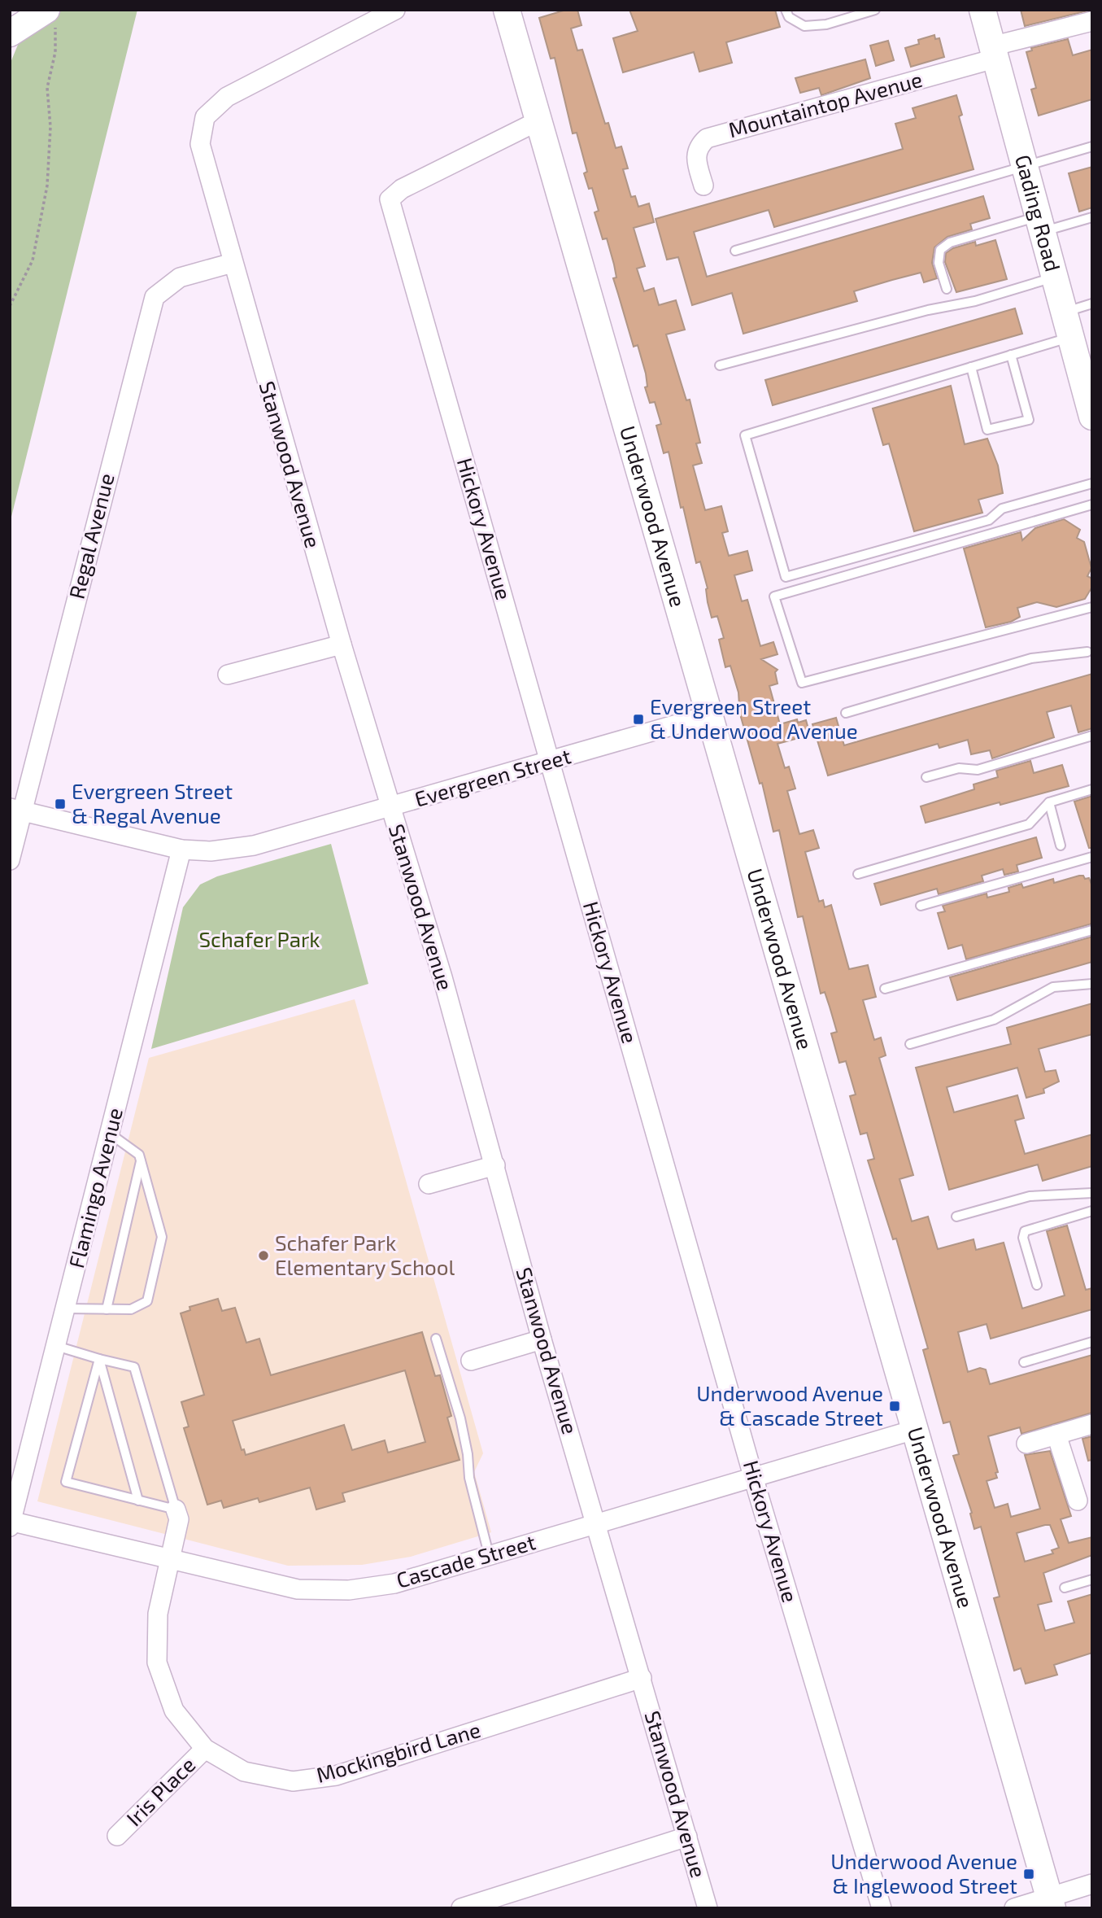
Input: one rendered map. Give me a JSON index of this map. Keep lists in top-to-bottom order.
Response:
{
  "streets": {
    "street": [
      "Mountaintop Avenue",
      "Gading Road",
      "Stanwood Avenue",
      "Underwood Avenue",
      "Hickory Avenue",
      "Regal Avenue",
      "Evergreen Street",
      "Flamingo Avenue",
      "Cascade Street",
      "Mockingbird Lane",
      "Iris Place"
    ]
  },
  "crossings": [
    ["Mountaintop Avenue", "Gading Road"],
    ["Stanwood Avenue", "Regal Avenue"],
    ["Stanwood Avenue", "Evergreen Street"],
    ["Stanwood Avenue", "Cascade Street"],
    ["Stanwood Avenue", "Mockingbird Lane"],
    ["Underwood Avenue", "Hickory Avenue"],
    ["Underwood Avenue", "Evergreen Street"],
    ["Underwood Avenue", "Cascade Street"],
    ["Hickory Avenue", "Evergreen Street"],
    ["Hickory Avenue", "Cascade Street"],
    ["Regal Avenue", "Evergreen Street"],
    ["Evergreen Street", "Flamingo Avenue"],
    ["Flamingo Avenue", "Cascade Street"],
    ["Cascade Street", "Mockingbird Lane"],
    ["Mockingbird Lane", "Iris Place"]
  ],
  "parks": ["Schafer Park"],
  "places": {
    "transit": [
      "Evergreen Street & Underwood Avenue",
      "Evergreen Street & Regal Avenue",
      "Underwood Avenue & Cascade Street",
      "Underwood Avenue & Inglewood Street"
    ],
    "other": ["Schafer Park Elementary School"]
  }
}
